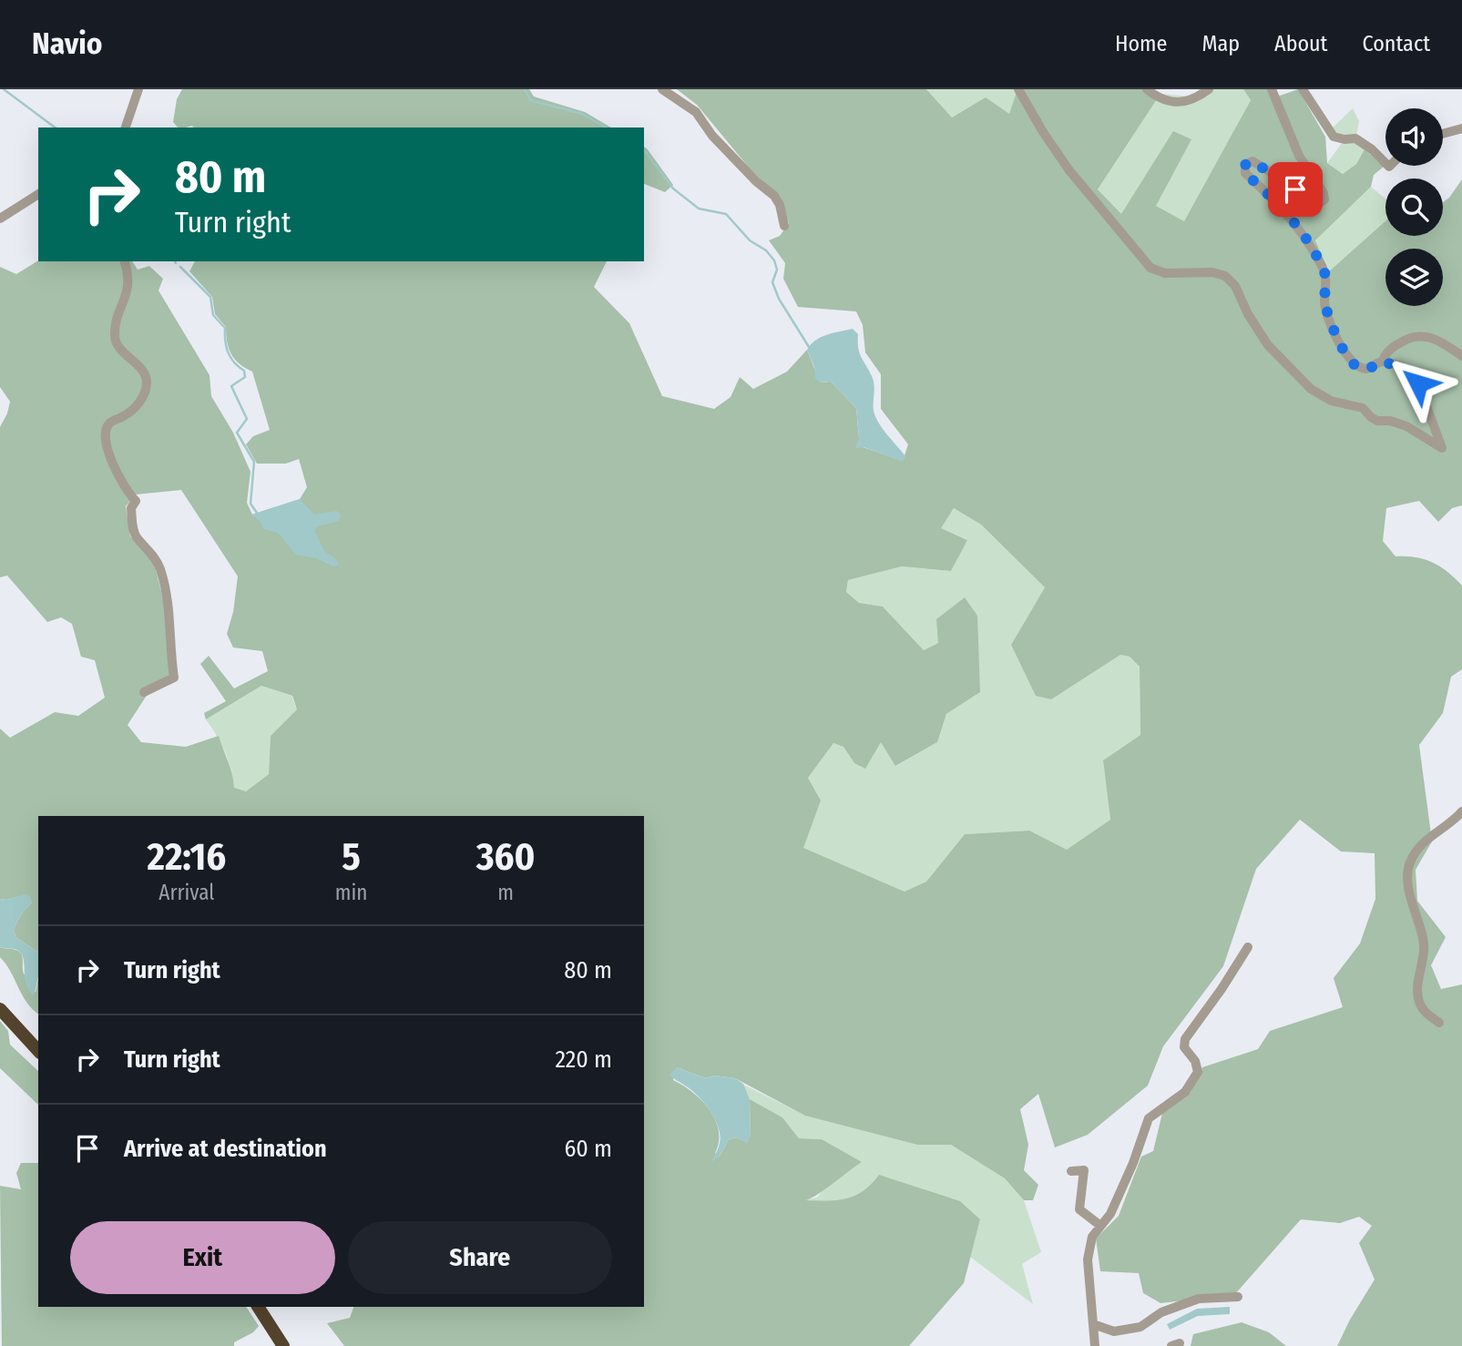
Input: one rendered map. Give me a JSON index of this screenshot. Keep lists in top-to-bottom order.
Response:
{
  "page": {
    "header": "Navio",
    "nav": [
      "Home",
      "Map",
      "About",
      "Contact"
    ],
    "turn": ["80 m", "Turn right"],
    "eta": [
      "22:16",
      "Arrival",
      "5",
      "min",
      "360",
      "m"
    ],
    "list": [
      {
        "name": "Turn right",
        "value": "80 m"
      },
      {
        "name": "Turn right",
        "value": "220 m"
      },
      {
        "name": "Arrive at destination",
        "value": "60 m"
      }
    ],
    "buttons": ["Exit", "Share"]
  }
}
